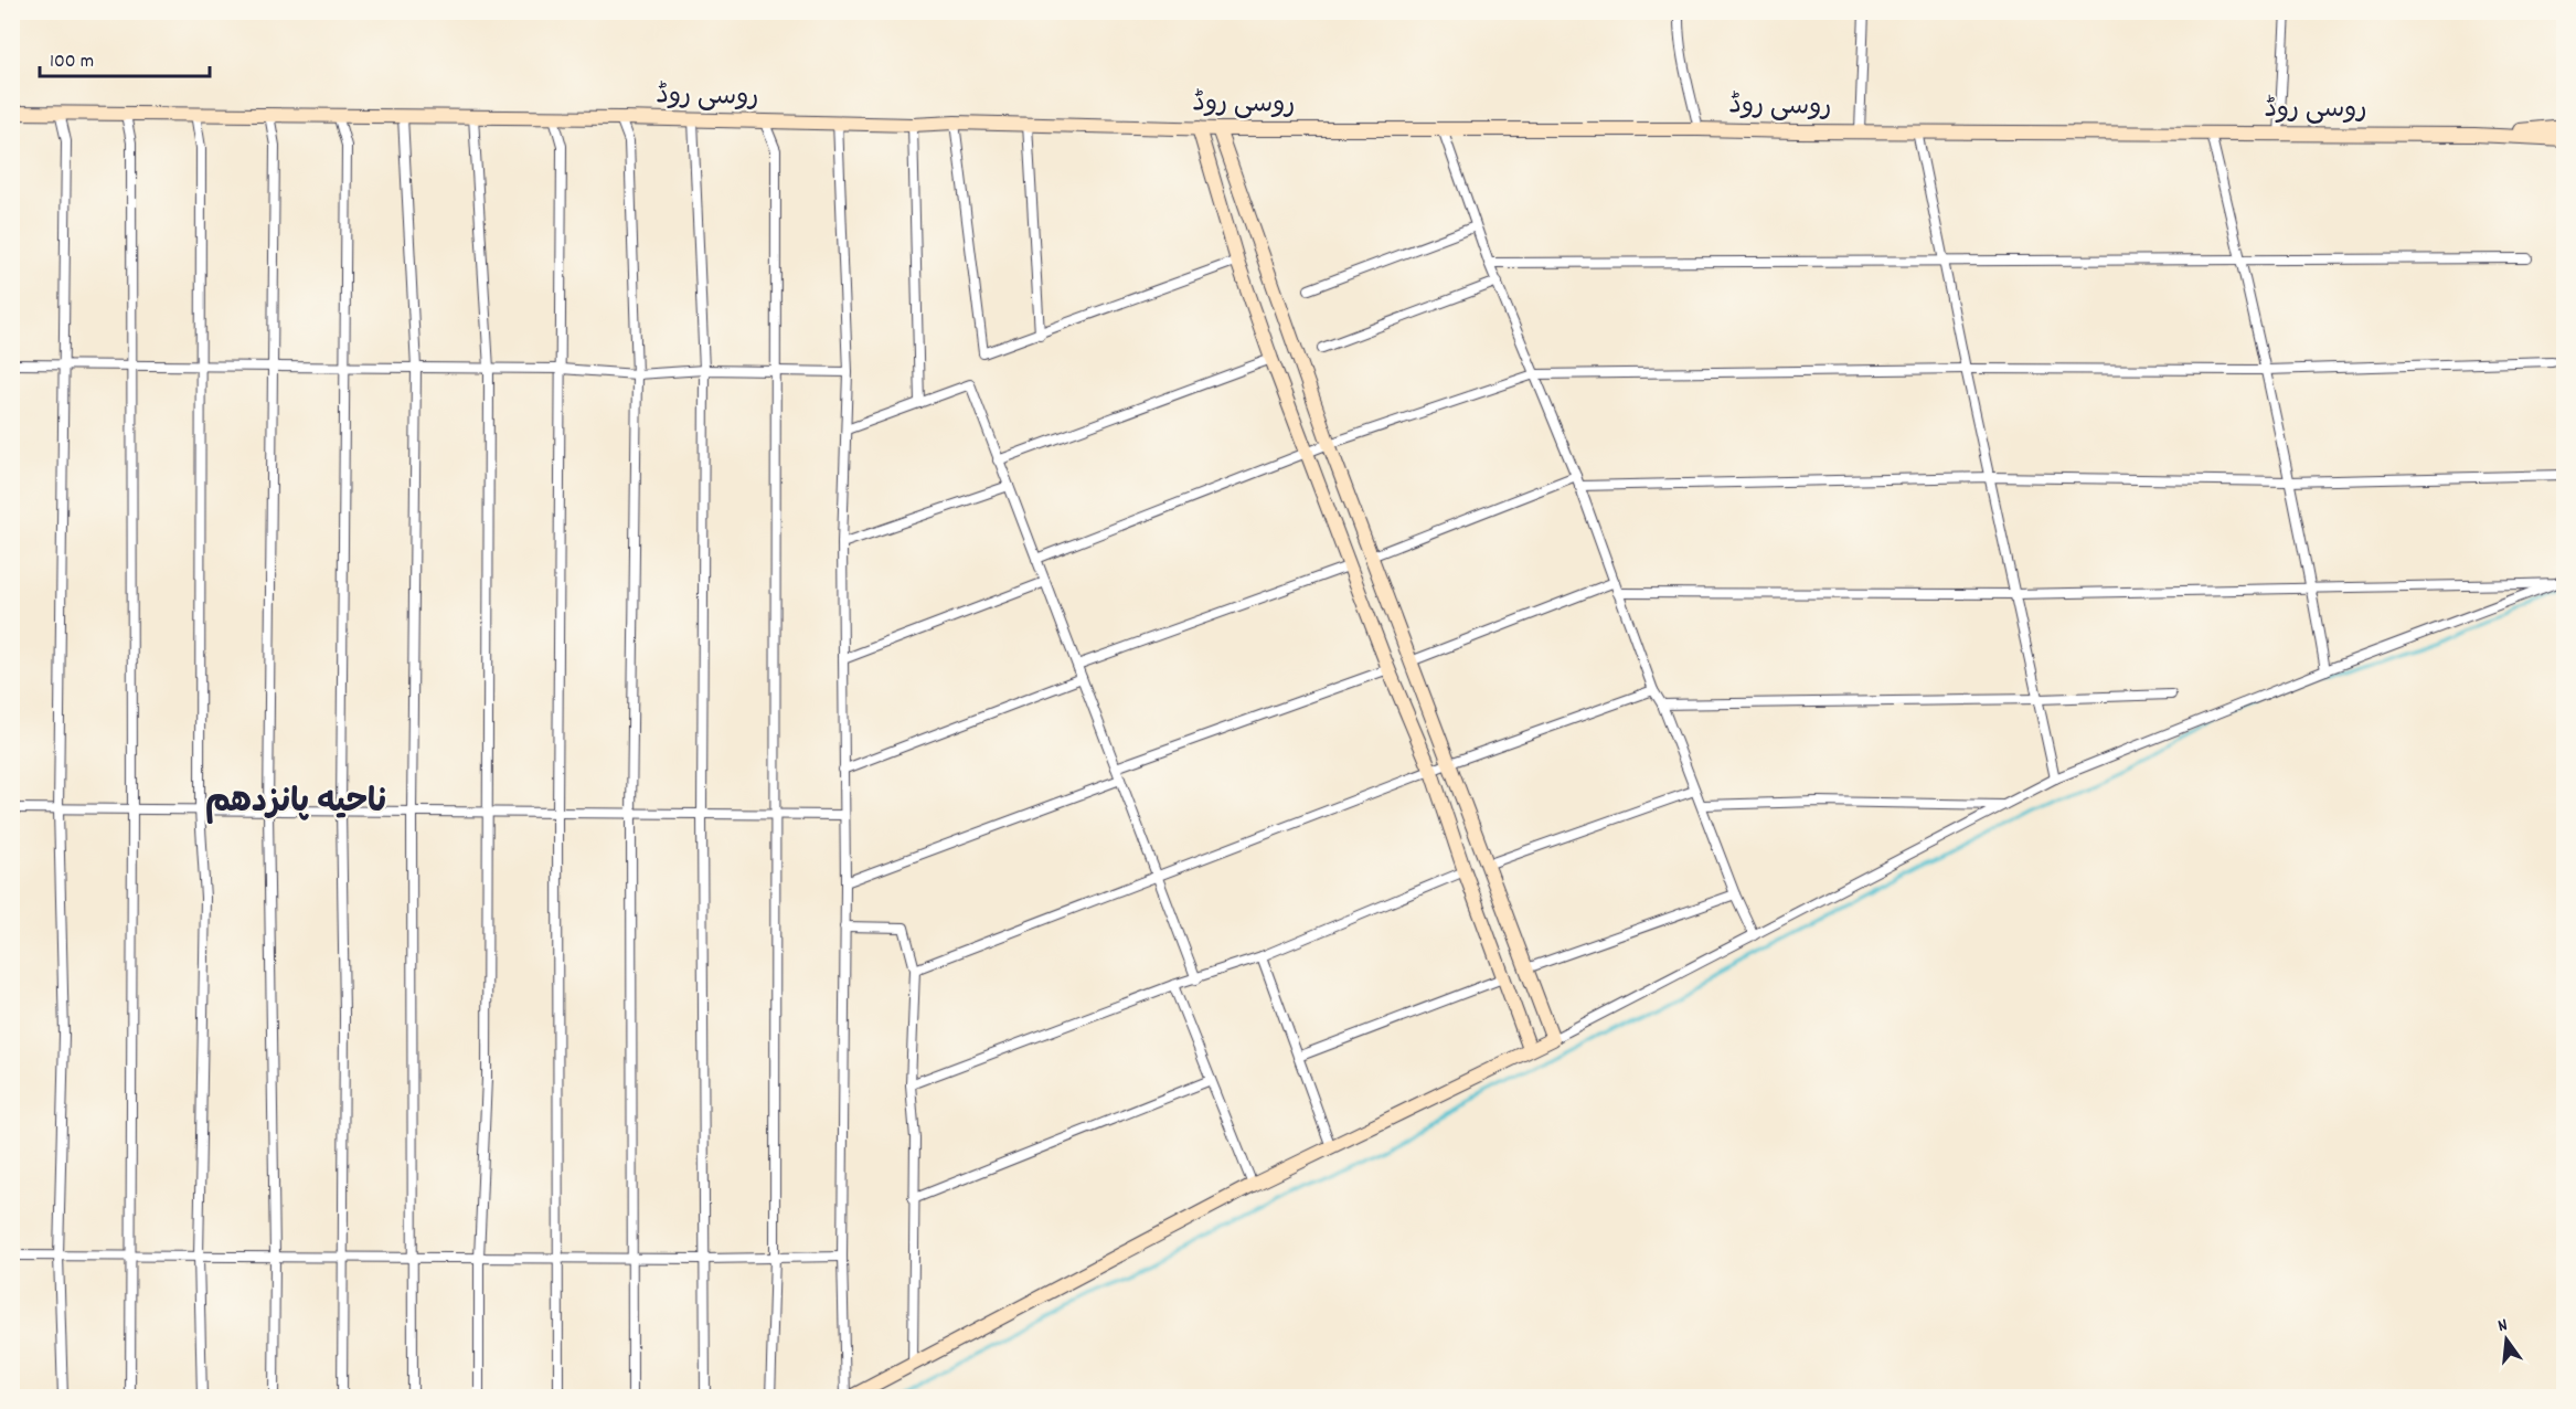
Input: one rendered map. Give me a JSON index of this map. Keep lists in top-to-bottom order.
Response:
{
  "streets": {
    "street": ["روسی روڈ"]
  },
  "districts": ["ناحیه پانزدهم"],
  "scale_bar": "100 m",
  "north": "top"
}
